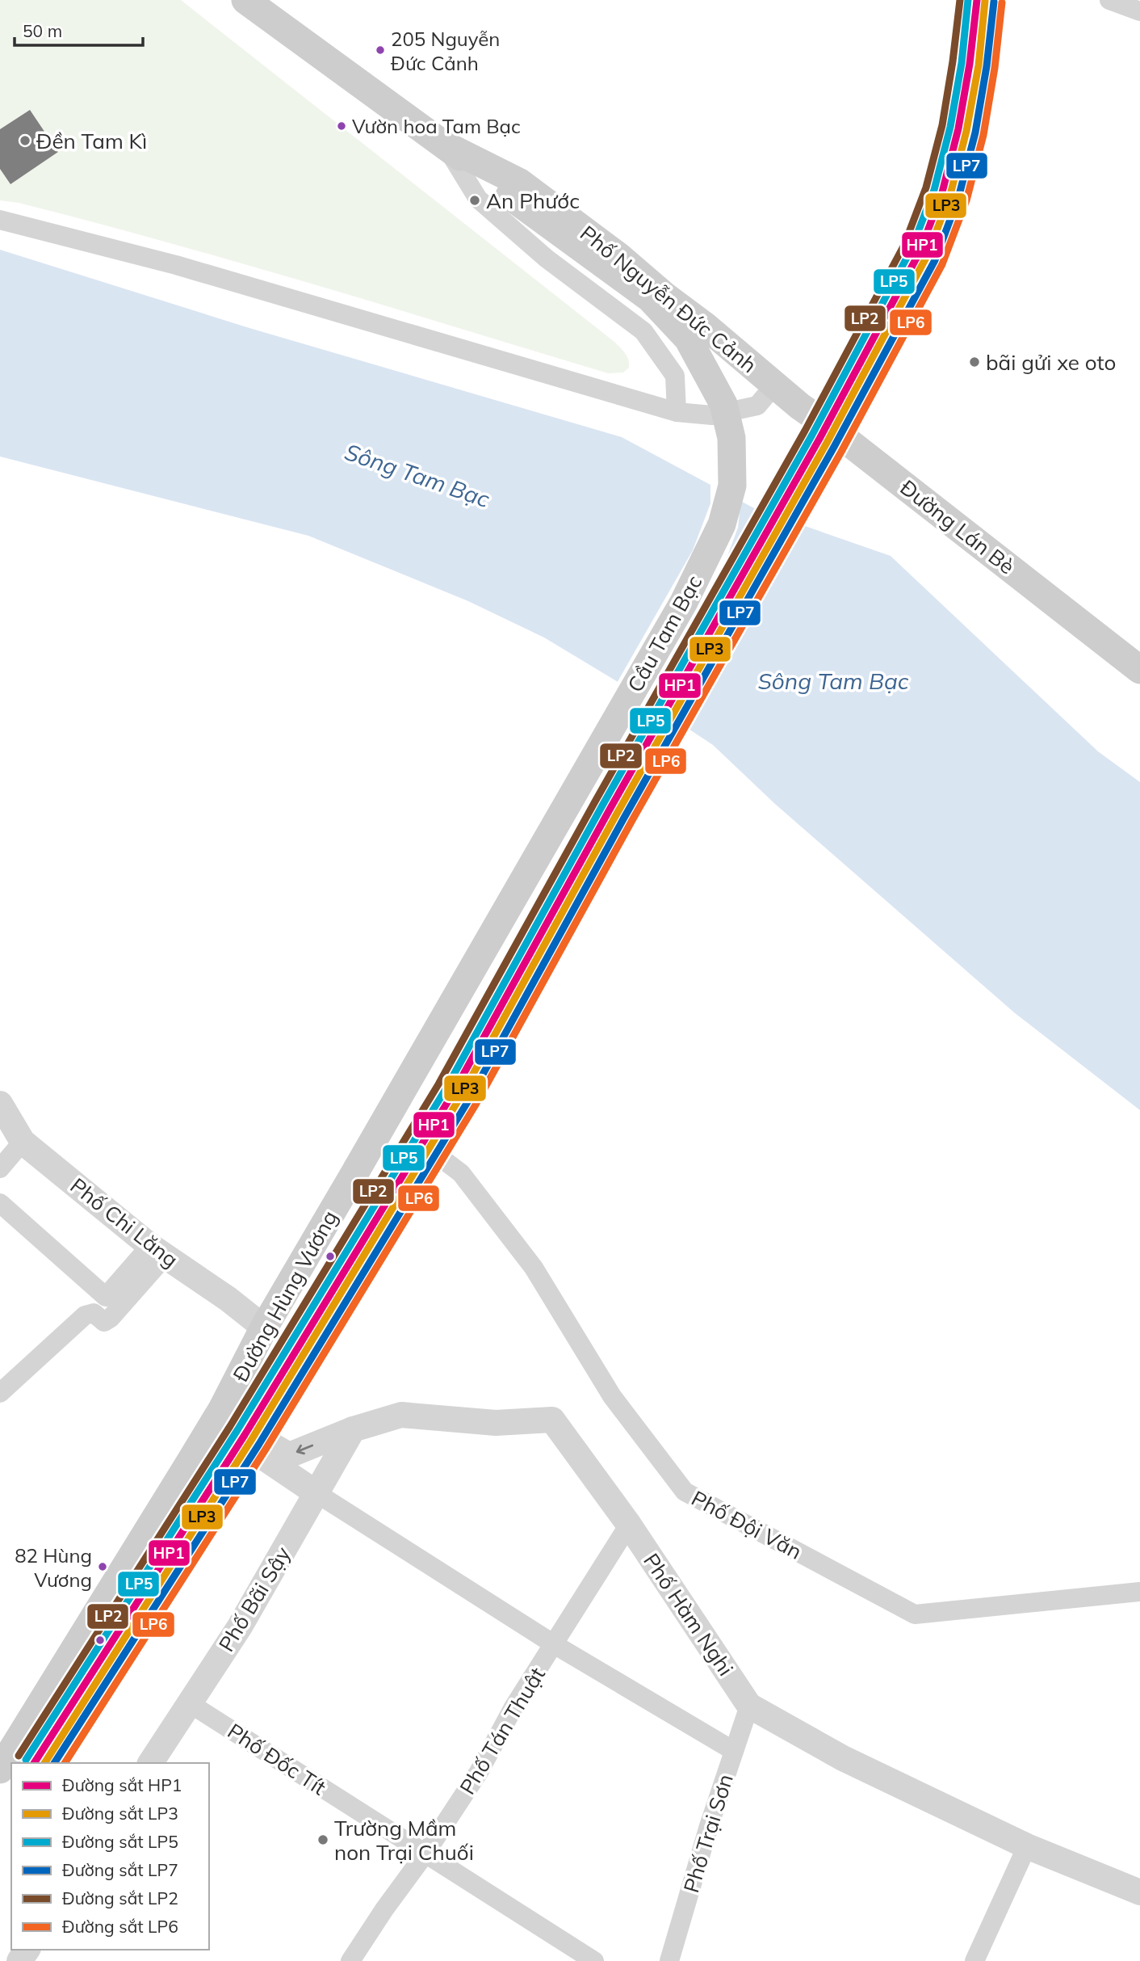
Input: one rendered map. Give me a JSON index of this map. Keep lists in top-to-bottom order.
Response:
{
  "streets": {
    "main road": [
      "Phố Nguyễn Đức Cảnh",
      "Đường Lán Bè",
      "Cầu Tam Bạc",
      "Đường Hùng Vương"
    ],
    "street": [
      "Phố Chi Lăng",
      "Phố Đội Văn",
      "Phố Bãi Sậy",
      "Phố Hàm Nghi",
      "Phố Tán Thuật",
      "Phố Đốc Tít",
      "Phố Trại Sơn"
    ]
  },
  "crossings": [
    ["Phố Nguyễn Đức Cảnh", "Đường Lán Bè"],
    ["Phố Nguyễn Đức Cảnh", "Cầu Tam Bạc"],
    ["Cầu Tam Bạc", "Đường Hùng Vương"],
    ["Phố Chi Lăng", "Đường Hùng Vương"],
    ["Phố Bãi Sậy", "Phố Hàm Nghi"],
    ["Phố Bãi Sậy", "Phố Đốc Tít"],
    ["Phố Hàm Nghi", "Phố Tán Thuật"],
    ["Phố Hàm Nghi", "Phố Trại Sơn"],
    ["Phố Tán Thuật", "Phố Đốc Tít"]
  ],
  "water": ["Sông Tam Bạc"],
  "places": [
    "205 Nguyễn Đức Cảnh",
    "Vườn hoa Tam Bạc",
    "Đền Tam Kì",
    "An Phước",
    "bãi gửi xe oto",
    "82 Hùng Vương",
    "Trường Mầm non Trại Chuối"
  ],
  "lines": [
    "rail line HP1",
    "rail line LP5",
    "rail line LP2",
    "rail line LP3",
    "rail line LP7",
    "rail line LP6"
  ],
  "legend": [
    "Đường sắt HP1",
    "Đường sắt LP3",
    "Đường sắt LP5",
    "Đường sắt LP7",
    "Đường sắt LP2",
    "Đường sắt LP6"
  ],
  "scale_bar": "50 m"
}
